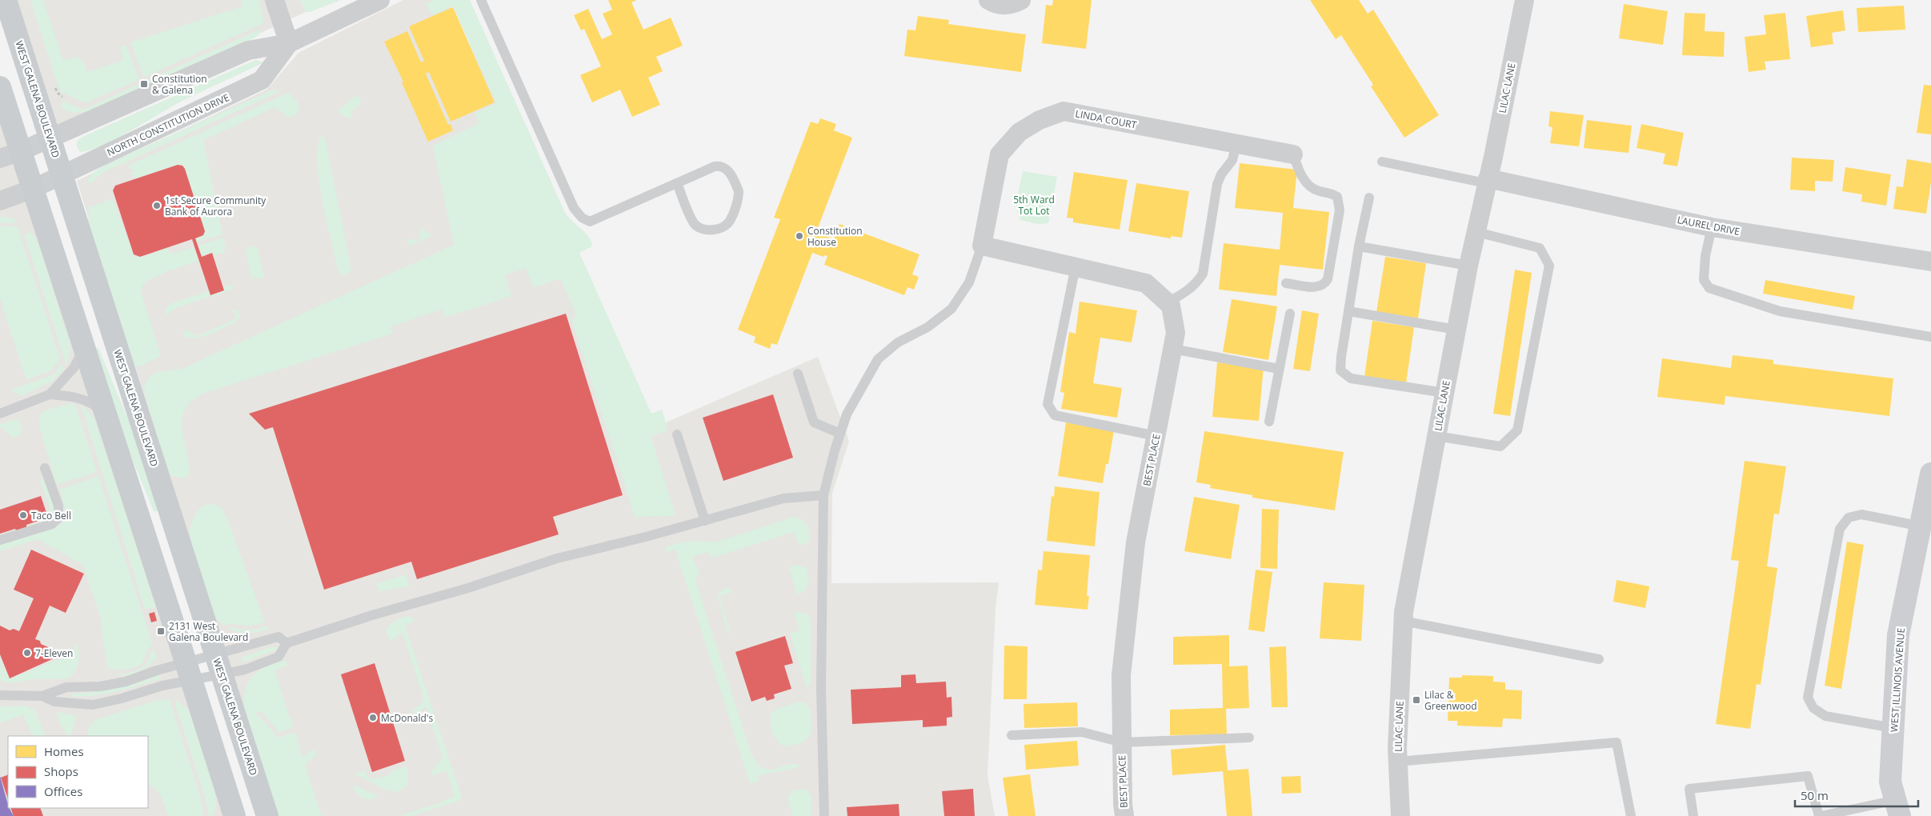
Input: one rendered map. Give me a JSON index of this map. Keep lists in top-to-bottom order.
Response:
{
  "streets": {
    "main road": ["WEST GALENA BOULEVARD"],
    "street": [
      "LILAC LANE",
      "LINDA COURT",
      "NORTH CONSTITUTION DRIVE",
      "LAUREL DRIVE",
      "BEST PLACE",
      "WEST ILLINOIS AVENUE"
    ]
  },
  "crossings": [
    ["LILAC LANE", "LAUREL DRIVE"],
    ["WEST GALENA BOULEVARD", "NORTH CONSTITUTION DRIVE"]
  ],
  "parks": ["5th Ward Tot Lot"],
  "places": {
    "transit": ["Constitution & Galena", "2131 West Galena Boulevard", "Lilac & Greenwood"],
    "other": [
      "1st Secure Community Bank of Aurora",
      "Constitution House",
      "Taco Bell",
      "7-Eleven",
      "McDonald's"
    ]
  },
  "legend": ["Homes", "Shops", "Offices"],
  "scale_bar": "50 m"
}
